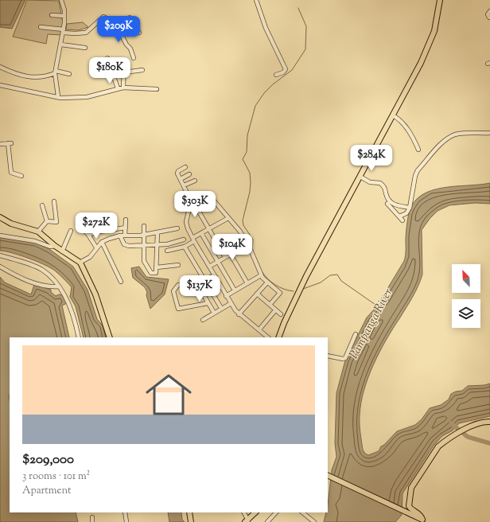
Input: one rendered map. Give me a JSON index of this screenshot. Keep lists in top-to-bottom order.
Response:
{
  "water": ["Pampanga River"],
  "north": "top left",
  "page": {
    "price": [
      "$209K",
      "$180K",
      "$284K",
      "$303K",
      "$272K",
      "$104K",
      "$137K"
    ],
    "list": [
      {
        "name": "$209,000",
        "note": "3 rooms · 101 m² · Apartment"
      }
    ]
  }
}
